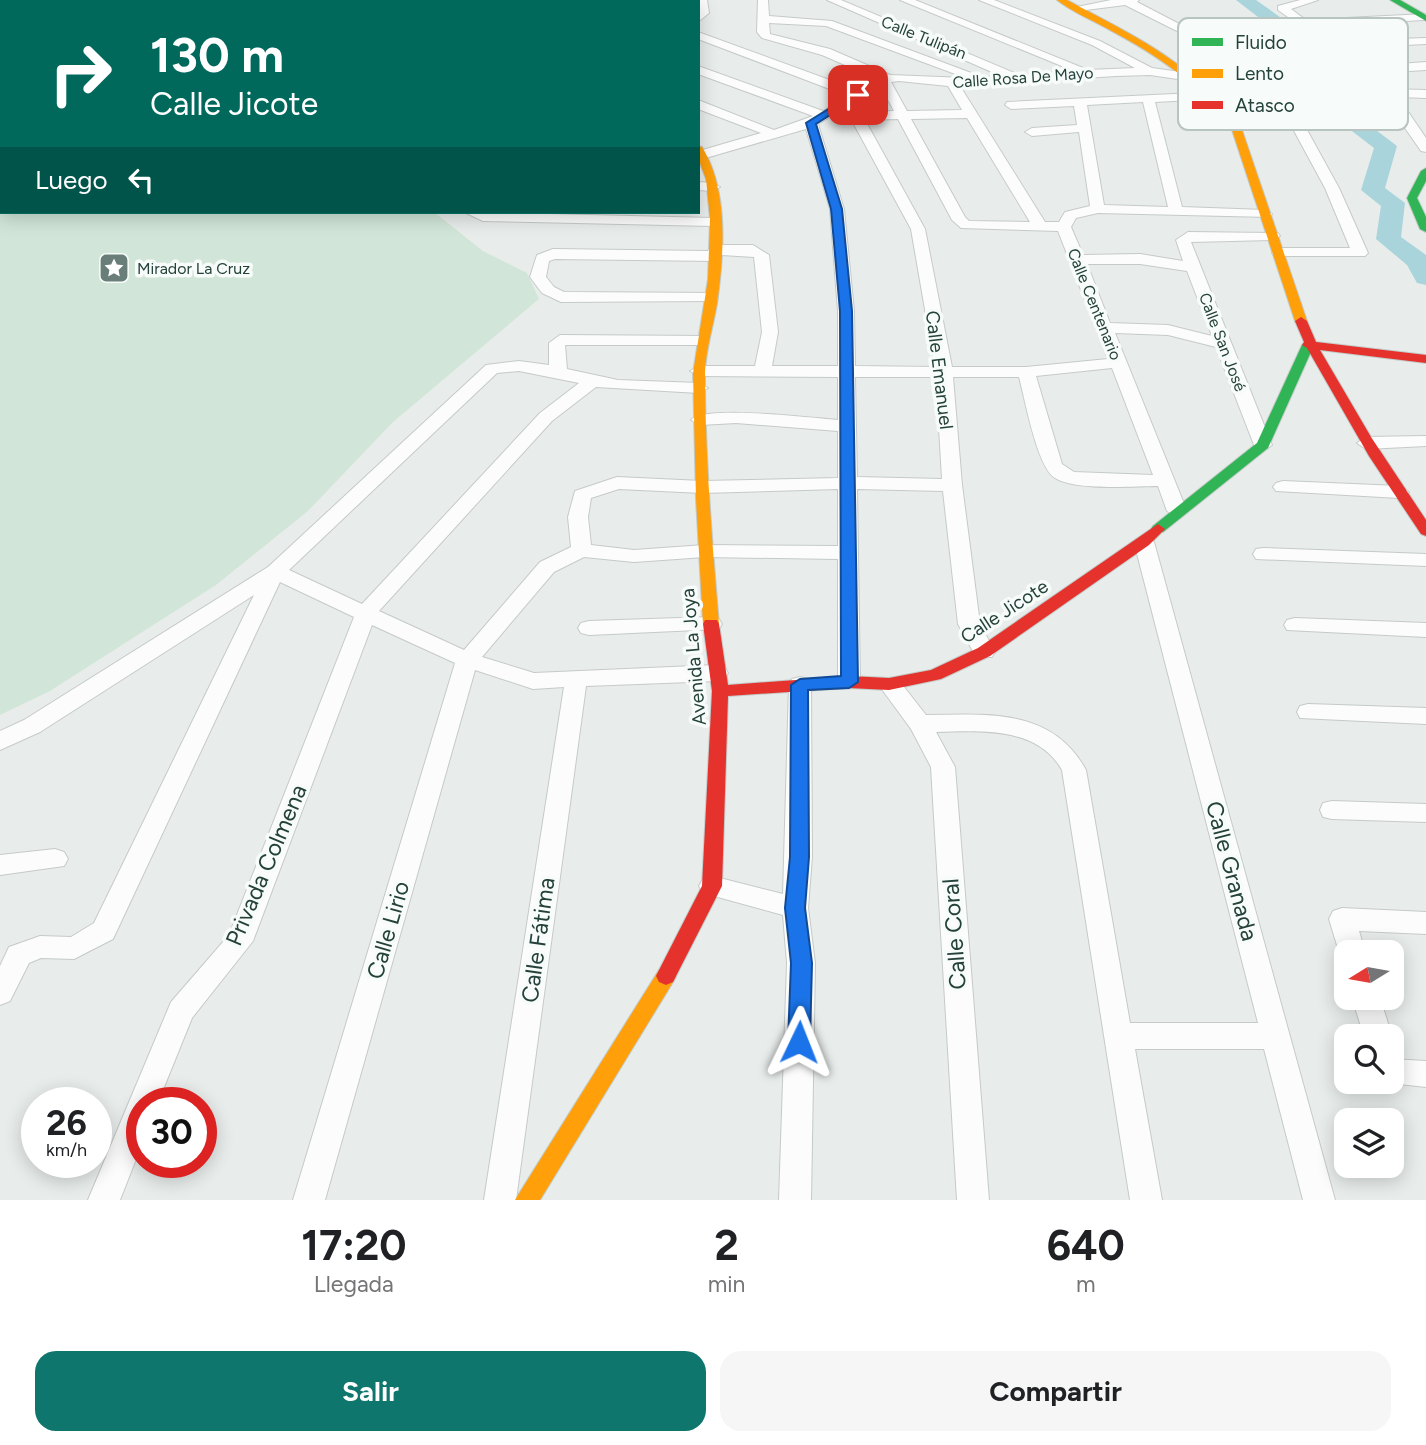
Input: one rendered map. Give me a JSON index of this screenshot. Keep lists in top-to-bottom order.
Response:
{
  "streets": {
    "main road": ["Calle Jicote", "Avenida La Joya"],
    "street": [
      "Calle Tulipán",
      "Calle Rosa De Mayo",
      "Calle Centenario",
      "Calle San José",
      "Calle Emanuel",
      "Privada Colmena",
      "Calle Granada",
      "Calle Lirio",
      "Calle Coral",
      "Calle Fátima"
    ]
  },
  "crossings": [
    ["Calle Tulipán", "Calle Rosa De Mayo"],
    ["Calle Rosa De Mayo", "Calle Centenario"],
    ["Calle Rosa De Mayo", "Calle Emanuel"],
    ["Calle Rosa De Mayo", "Avenida La Joya"],
    ["Calle Centenario", "Calle Jicote"],
    ["Calle San José", "Calle Jicote"],
    ["Calle Emanuel", "Calle Jicote"],
    ["Calle Jicote", "Avenida La Joya"],
    ["Calle Jicote", "Calle Granada"],
    ["Calle Jicote", "Calle Coral"]
  ],
  "places": {
    "place": ["Mirador La Cruz"]
  },
  "legend": ["Fluido", "Lento", "Atasco"],
  "north": "left",
  "page": {
    "turn": ["130 m", "Calle Jicote"],
    "then": "Luego",
    "speed": "26 km/h",
    "limit": "30",
    "eta": [
      "17:20",
      "Llegada",
      "2",
      "min",
      "640",
      "m"
    ],
    "buttons": ["Salir", "Compartir"]
  }
}
